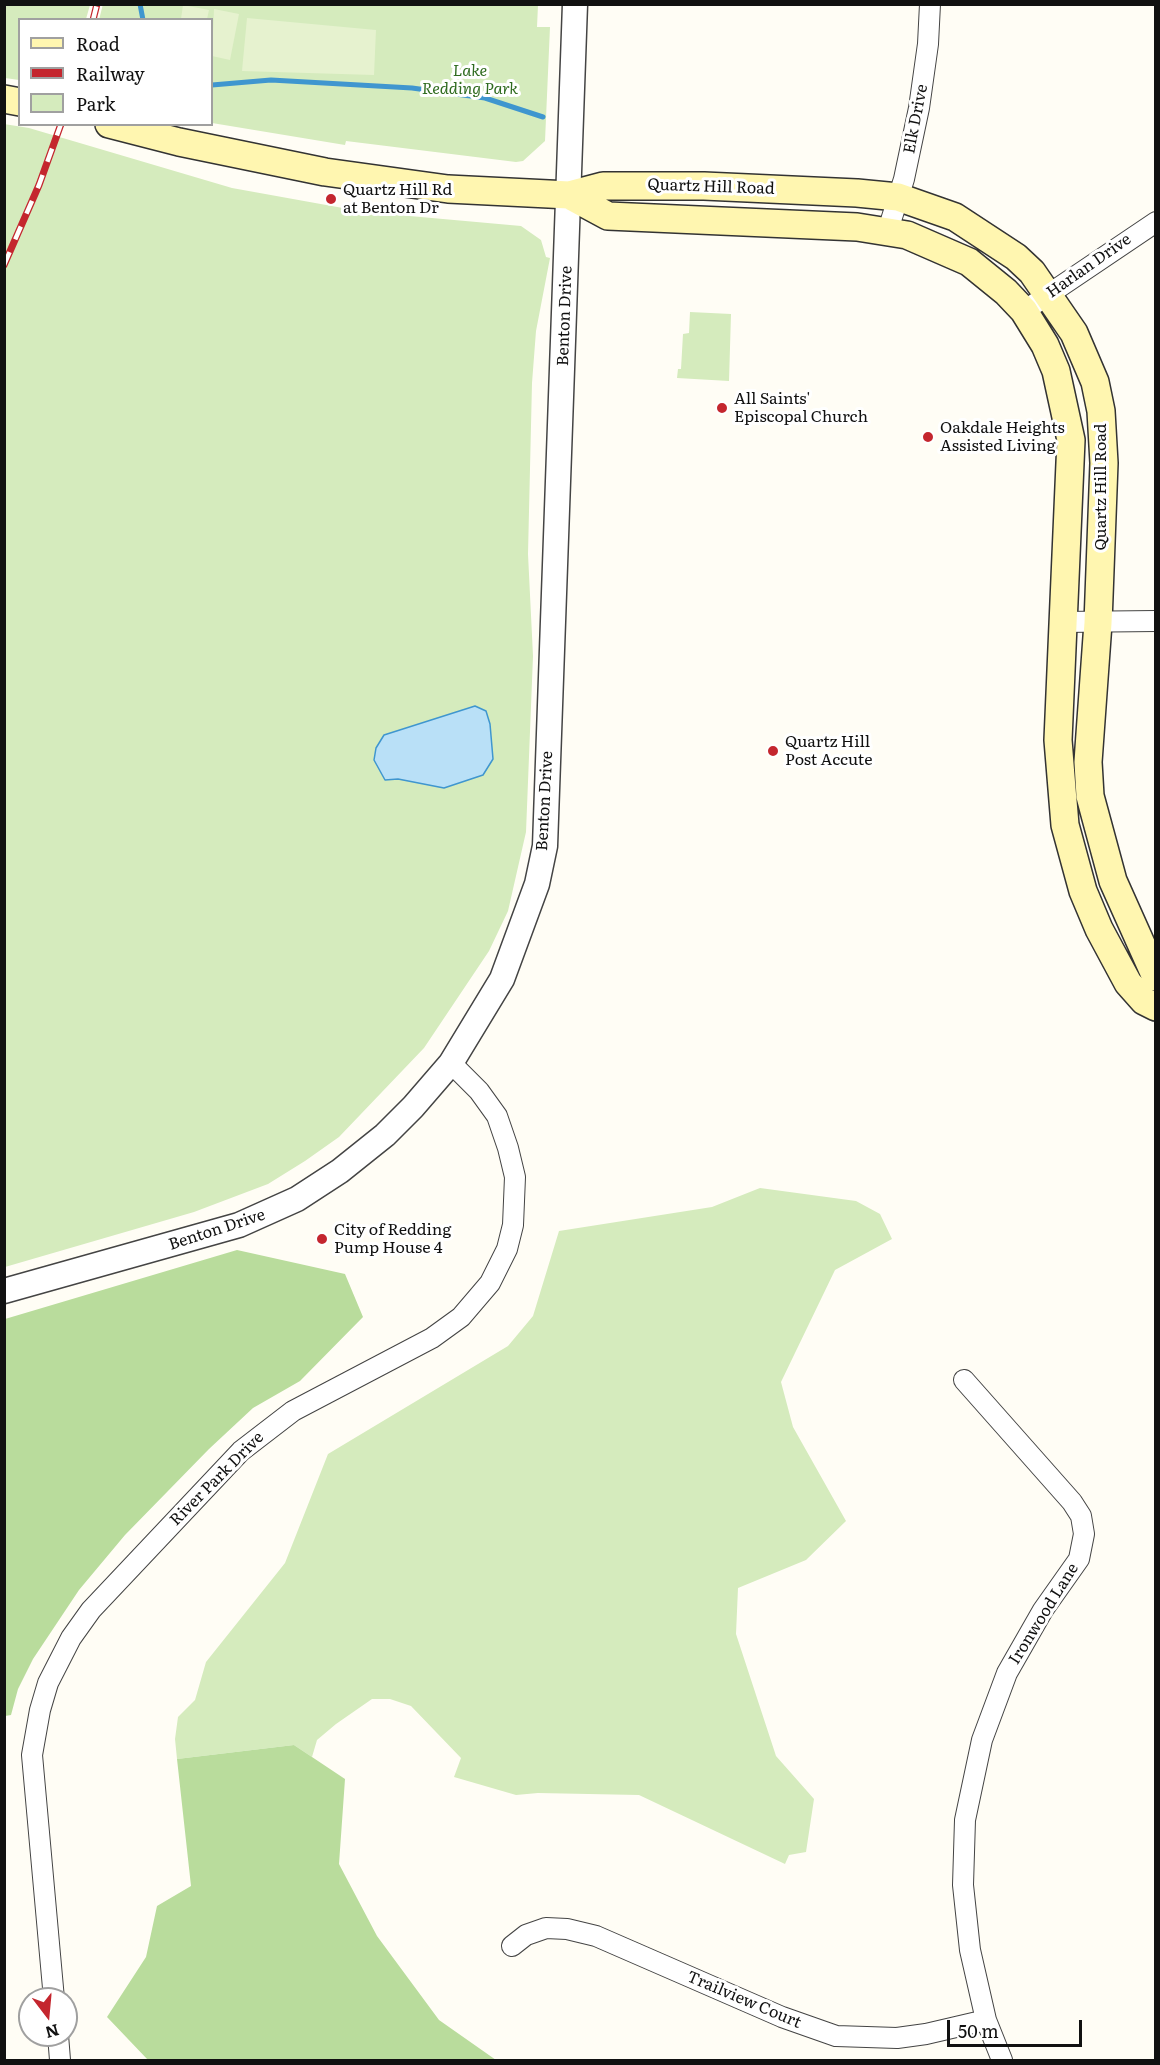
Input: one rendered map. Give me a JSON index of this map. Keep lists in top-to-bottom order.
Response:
{
  "streets": {
    "main road": ["Quartz Hill Road"],
    "street": [
      "Elk Drive",
      "Harlan Drive",
      "Benton Drive",
      "River Park Drive",
      "Ironwood Lane",
      "Trailview Court"
    ]
  },
  "crossings": [
    ["Elk Drive", "Quartz Hill Road"],
    ["Quartz Hill Road", "Harlan Drive"],
    ["Quartz Hill Road", "Benton Drive"],
    ["Benton Drive", "River Park Drive"],
    ["Ironwood Lane", "Trailview Court"]
  ],
  "parks": ["Lake Redding Park"],
  "places": [
    "Quartz Hill Rd at Benton Dr",
    "All Saints' Episcopal Church",
    "Oakdale Heights Assisted Living",
    "Quartz Hill Post Accute",
    "City of Redding Pump House 4"
  ],
  "legend": ["Road", "Railway", "Park"],
  "scale_bar": "50 m",
  "north": "bottom"
}
